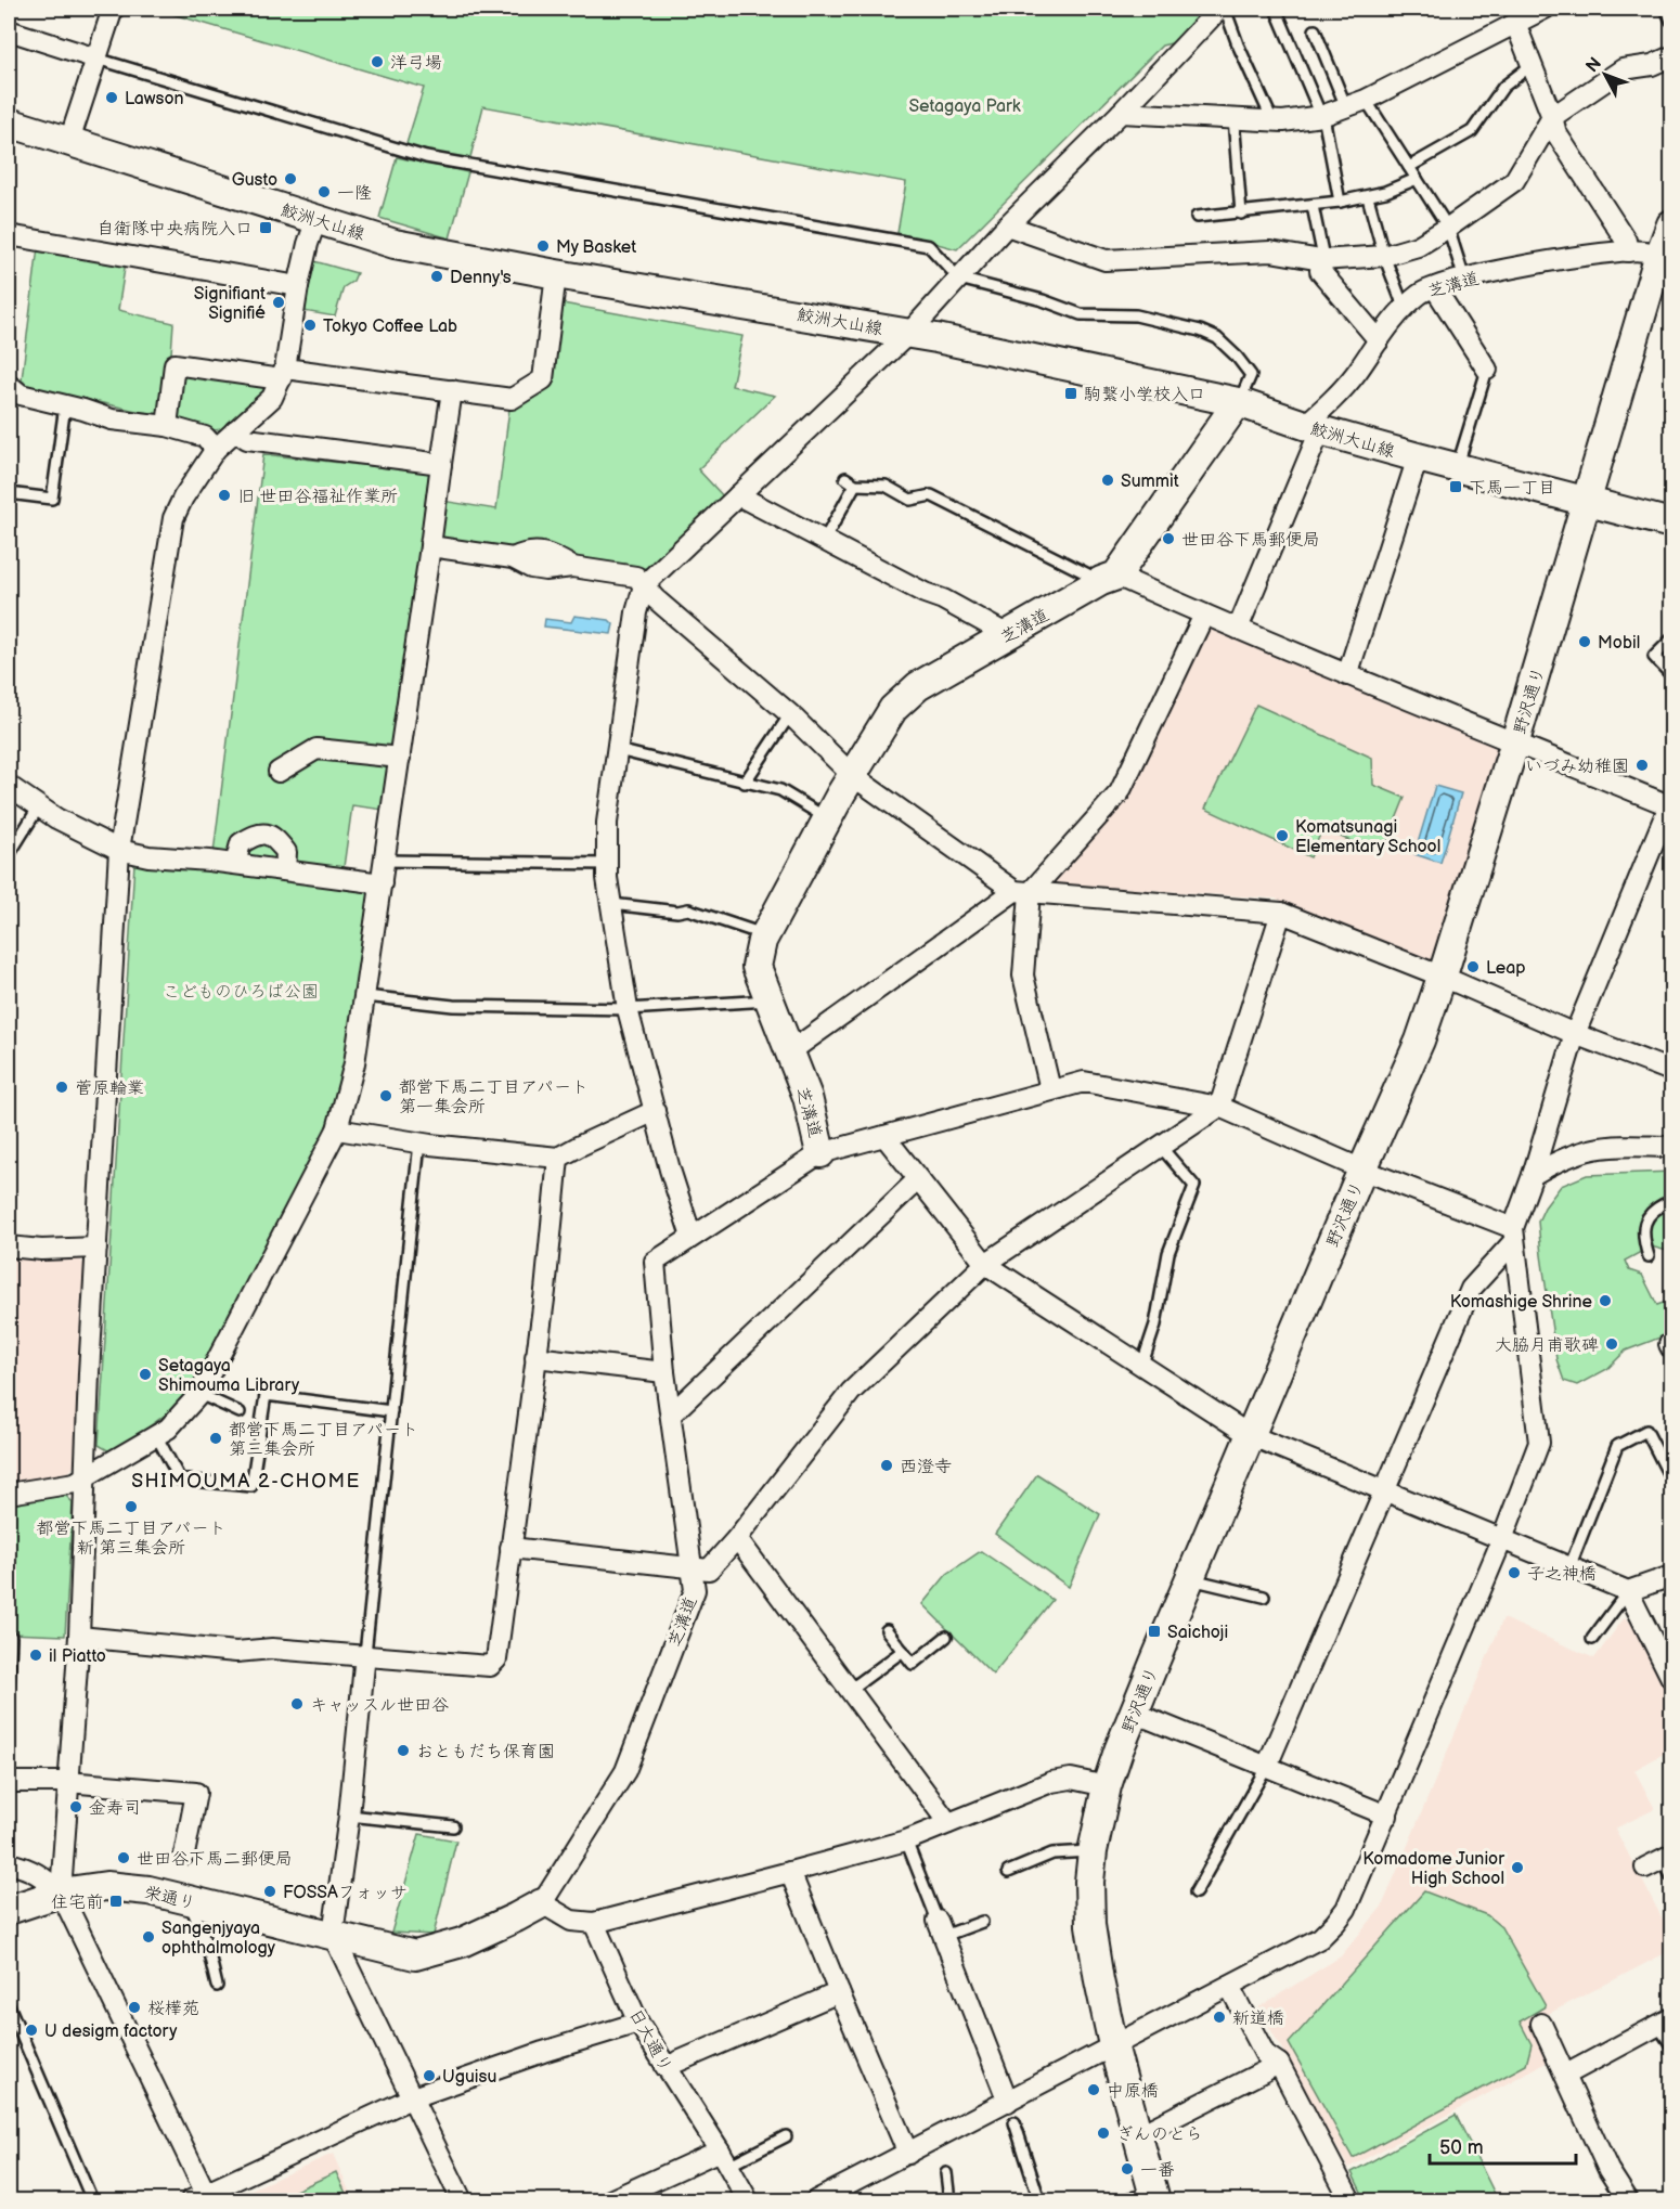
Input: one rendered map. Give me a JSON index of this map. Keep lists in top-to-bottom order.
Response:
{
  "streets": {
    "street": [
      "鮫洲大山線",
      "芝溝道",
      "野沢通り",
      "栄通り",
      "日大通り"
    ]
  },
  "crossings": [
    ["鮫洲大山線", "芝溝道"],
    ["鮫洲大山線", "野沢通り"],
    ["芝溝道", "野沢通り"],
    ["芝溝道", "栄通り"]
  ],
  "districts": ["SHIMOUMA 2-CHOME"],
  "parks": ["Setagaya Park", "こどものひろば公園"],
  "places": {
    "other": [
      "洋弓場",
      "Lawson",
      "Gusto",
      "一隆",
      "My Basket",
      "Denny's",
      "Signifiant Signifié",
      "Tokyo Coffee Lab",
      "Summit",
      "旧 世田谷福祉作業所",
      "世田谷下馬郵便局",
      "Mobil",
      "いづみ幼稚園",
      "Komatsunagi Elementary School",
      "Leap",
      "菅原輪業",
      "都営下馬二丁目アパート 第一集会所",
      "Komashige Shrine",
      "大脇月甫歌碑",
      "Setagaya Shimouma Library",
      "都営下馬二丁目アパート 第三集会所",
      "西澄寺",
      "都営下馬二丁目アパート 新 第三集会所",
      "子之神橋",
      "il Piatto",
      "キャッスル世田谷",
      "おともだち保育園",
      "金寿司",
      "世田谷下馬二郵便局",
      "Komadome Junior High School",
      "FOSSAフォッサ",
      "Sangenjyaya ophthalmology",
      "桜樺苑",
      "新道橋",
      "U desigm factory",
      "Uguisu",
      "中原橋",
      "ぎんのとら",
      "一番"
    ],
    "transit": [
      "自衛隊中央病院入口",
      "駒繋小学校入口",
      "下馬一丁目",
      "Saichoji",
      "住宅前"
    ]
  },
  "scale_bar": "50 m",
  "north": "top left"
}
